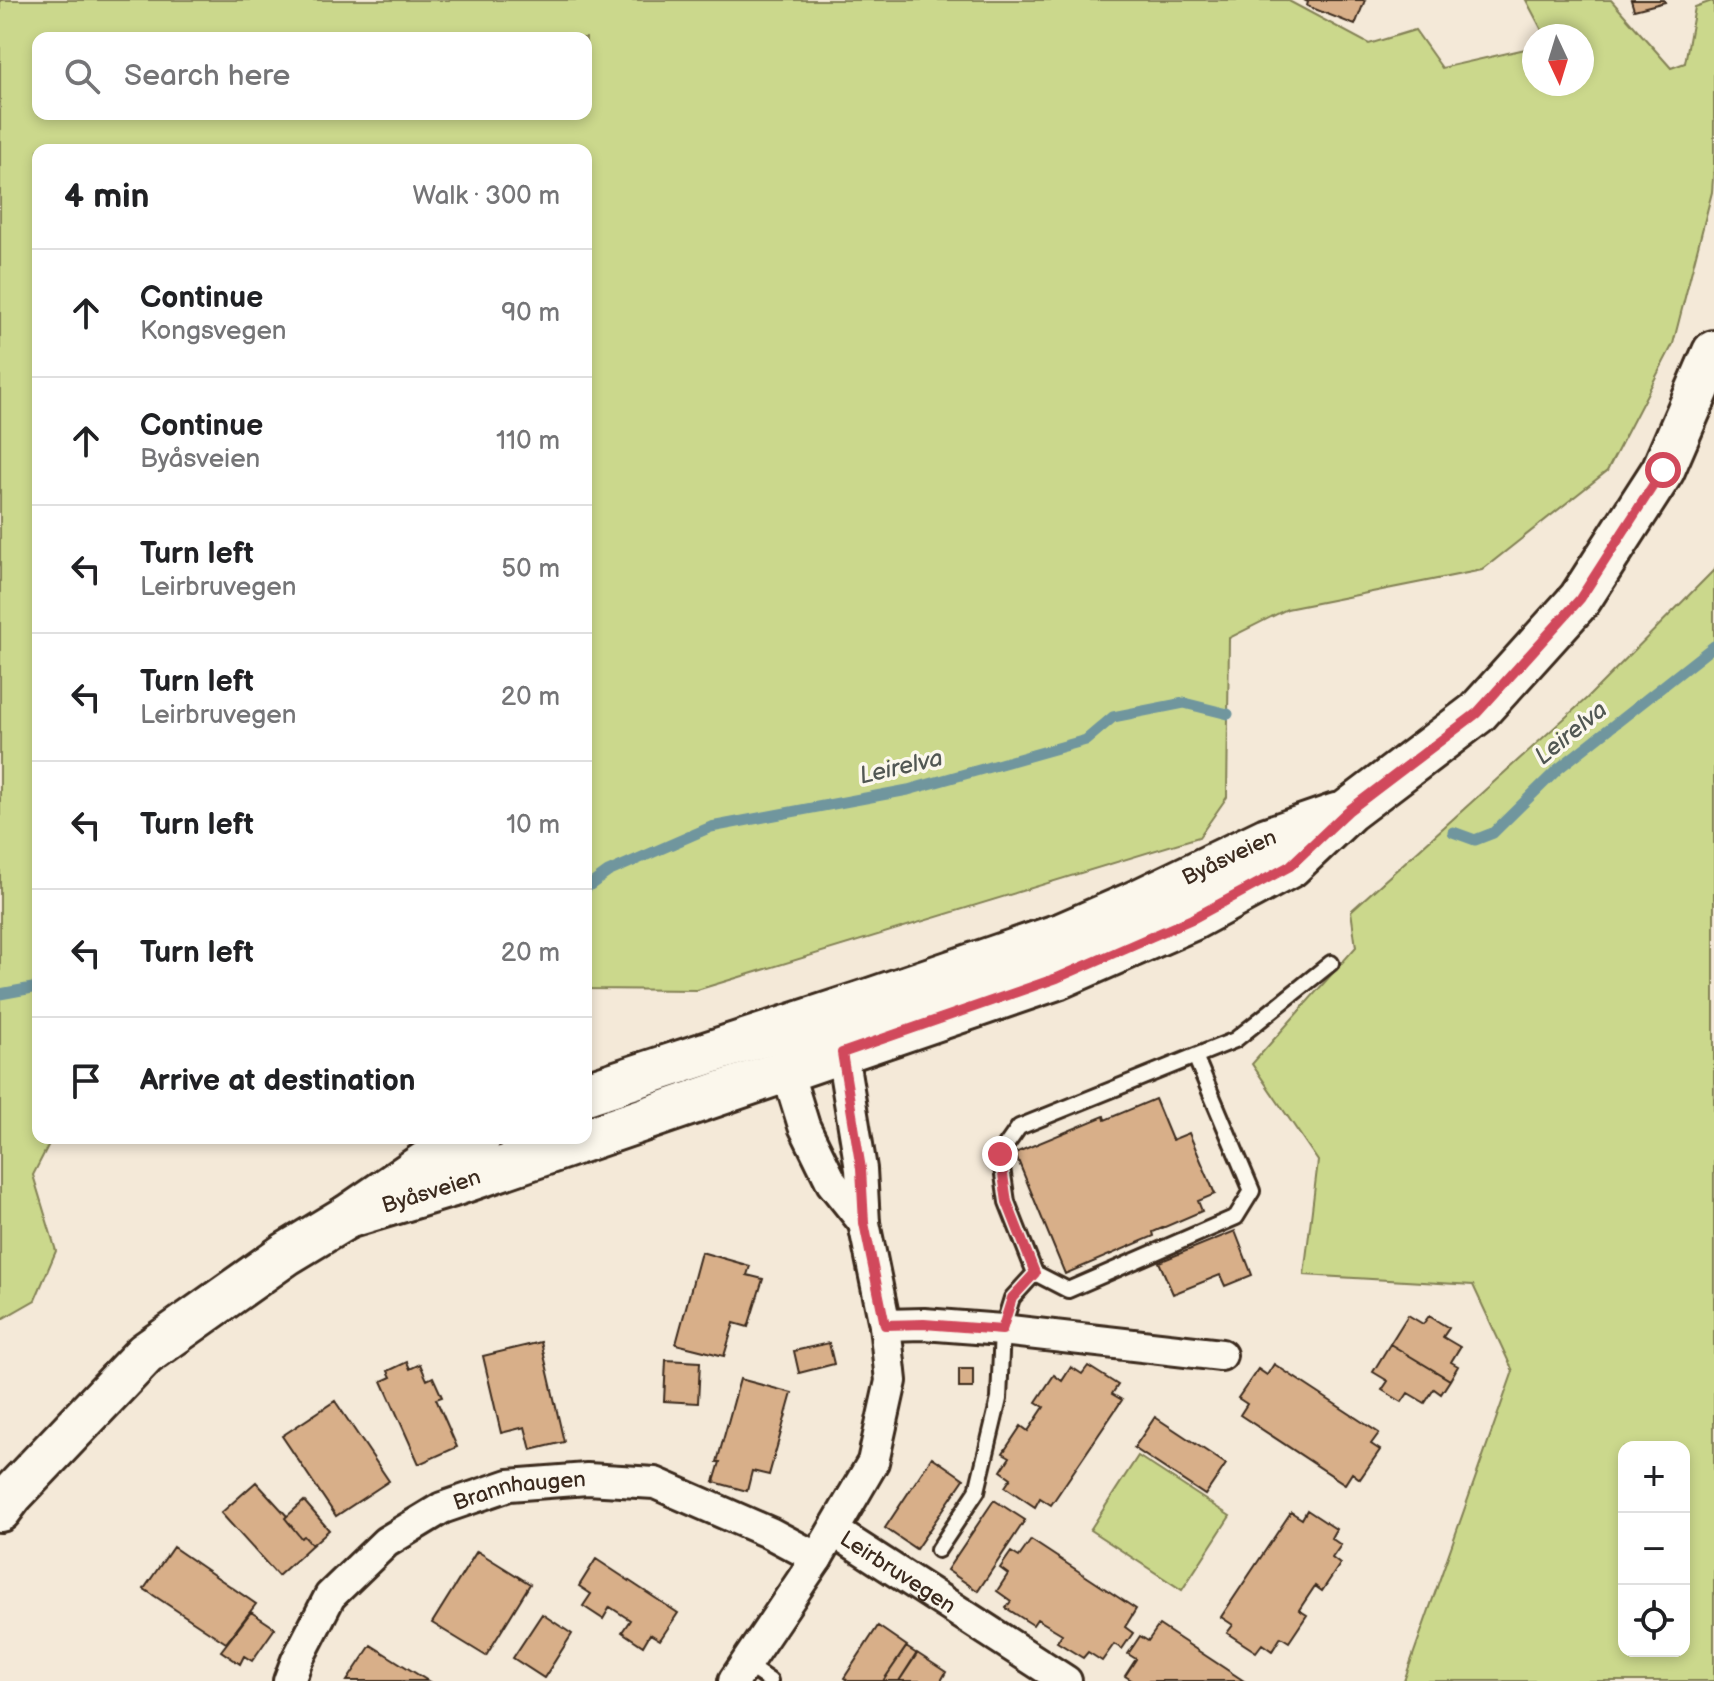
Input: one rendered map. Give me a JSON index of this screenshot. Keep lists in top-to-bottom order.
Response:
{
  "streets": {
    "main road": ["Byåsveien"],
    "street": ["Brannhaugen", "Leirbruvegen"]
  },
  "crossings": [
    ["Byåsveien", "Leirbruvegen"]
  ],
  "water": ["Leirelva"],
  "north": "bottom",
  "page": {
    "search": "Search here",
    "heading": ["4 min", "Walk · 300 m"],
    "list": [
      ["Continue", "Kongsvegen", "90 m"],
      ["Continue", "Byåsveien", "110 m"],
      ["Turn left", "Leirbruvegen", "50 m"],
      ["Turn left", "Leirbruvegen", "20 m"],
      ["Turn left", "10 m"],
      ["Turn left", "20 m"],
      "Arrive at destination"
    ],
    "map_buttons": ["+", "−"]
  }
}
